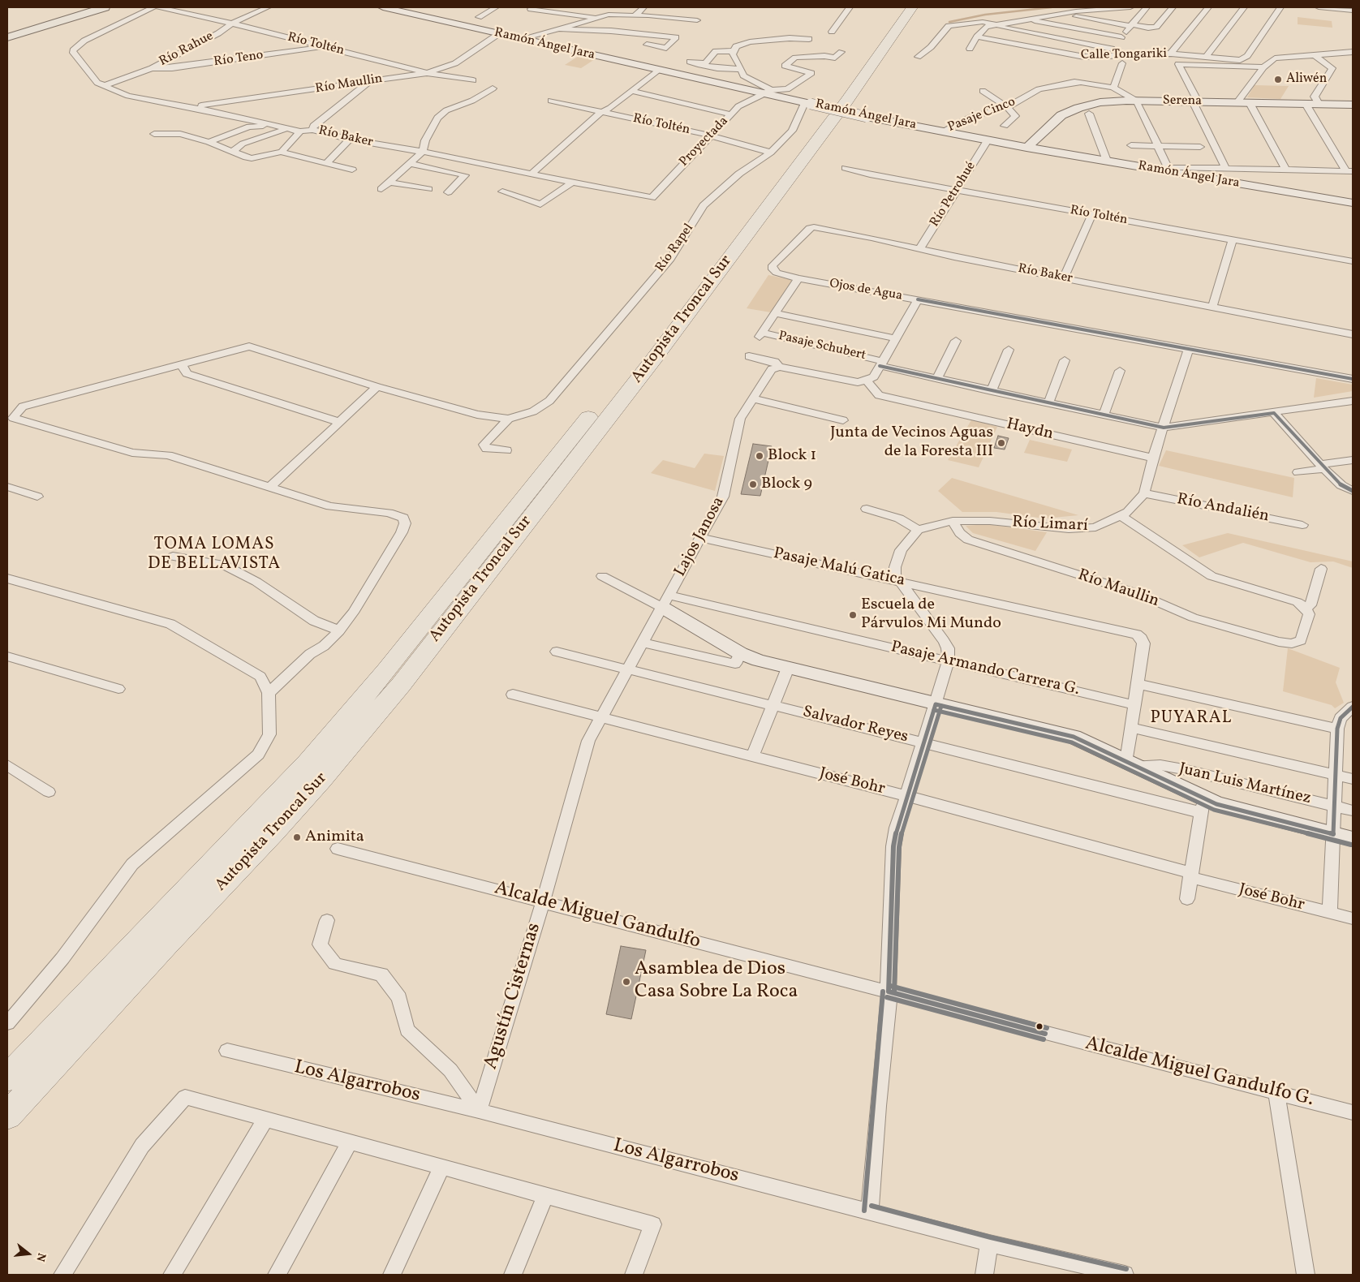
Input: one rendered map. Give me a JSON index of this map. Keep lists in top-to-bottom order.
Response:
{
  "streets": {
    "highway": ["Autopista Troncal Sur"],
    "main road": ["Ramón Ángel Jara", "Serena"],
    "street": [
      "Río Toltén",
      "Río Rahue",
      "Calle Tongariki",
      "Río Teno",
      "Río Maullin",
      "Pasaje Cinco",
      "Río Baker",
      "Proyectada",
      "Río Petrohué",
      "Río Rapel",
      "Ojos de Agua",
      "Pasaje Schubert",
      "Haydn",
      "Río Andalién",
      "Río Limarí",
      "Lajos Janosa",
      "Pasaje Malú Gatica",
      "Pasaje Armando Carrera G.",
      "Salvador Reyes",
      "José Bohr",
      "Juan Luis Martínez",
      "Alcalde Miguel Gandulfo",
      "Agustín Cisternas",
      "Alcalde Miguel Gandulfo G.",
      "Los Algarrobos"
    ]
  },
  "crossings": [
    ["Río Toltén", "Río Rahue"],
    ["Río Toltén", "Río Teno"],
    ["Río Toltén", "Río Maullin"],
    ["Río Toltén", "Proyectada"],
    ["Río Toltén", "Río Petrohué"],
    ["Río Toltén", "Río Rapel"],
    ["Ramón Ángel Jara", "Río Maullin"],
    ["Ramón Ángel Jara", "Serena"],
    ["Ramón Ángel Jara", "Pasaje Cinco"],
    ["Ramón Ángel Jara", "Proyectada"],
    ["Ramón Ángel Jara", "Río Petrohué"],
    ["Ramón Ángel Jara", "Río Rapel"],
    ["Río Rahue", "Río Teno"],
    ["Río Rahue", "Río Baker"],
    ["Río Maullin", "Río Baker"],
    ["Río Maullin", "Río Limarí"],
    ["Serena", "Pasaje Cinco"],
    ["Río Baker", "Proyectada"],
    ["Río Baker", "Río Petrohué"],
    ["Río Baker", "Ojos de Agua"],
    ["Ojos de Agua", "Río Limarí"],
    ["Pasaje Schubert", "Río Limarí"],
    ["Haydn", "Río Limarí"],
    ["Río Andalién", "Río Limarí"],
    ["Lajos Janosa", "Pasaje Malú Gatica"],
    ["Lajos Janosa", "Pasaje Armando Carrera G."],
    ["Lajos Janosa", "Salvador Reyes"],
    ["Lajos Janosa", "José Bohr"],
    ["Lajos Janosa", "Agustín Cisternas"],
    ["Alcalde Miguel Gandulfo", "Agustín Cisternas"],
    ["Alcalde Miguel Gandulfo", "Alcalde Miguel Gandulfo G."],
    ["Agustín Cisternas", "Los Algarrobos"]
  ],
  "districts": ["TOMA LOMAS DE BELLAVISTA", "PUYARAL"],
  "places": [
    "Aliwén",
    "Junta de Vecinos Aguas de la Foresta III",
    "Block 1",
    "Block 9",
    "Escuela de Párvulos Mi Mundo",
    "Animita",
    "Asamblea de Dios Casa Sobre La Roca"
  ],
  "north": "right"
}
